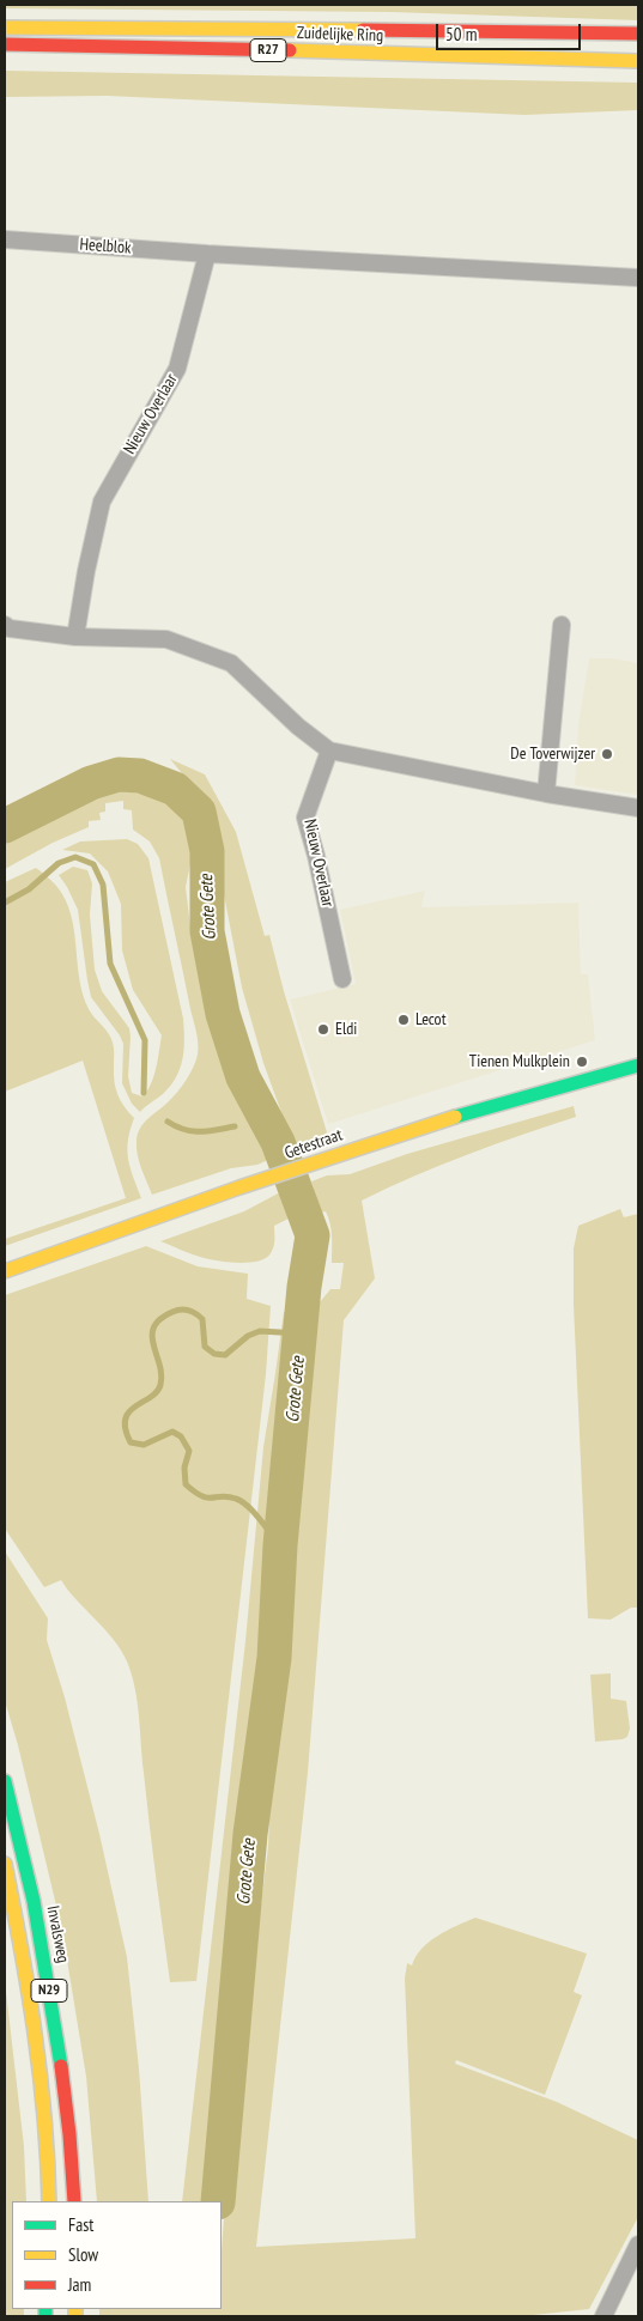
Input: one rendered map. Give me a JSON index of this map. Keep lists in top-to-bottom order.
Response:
{
  "streets": {
    "main road": [
      "Zuidelijke Ring",
      "R27",
      "Getestraat",
      "Invalsweg",
      "N29"
    ],
    "street": ["Heelblok", "Nieuw Overlaar"]
  },
  "crossings": [
    ["Heelblok", "Nieuw Overlaar"]
  ],
  "water": ["Grote Gete"],
  "places": [
    "De Toverwijzer",
    "Lecot",
    "Eldi",
    "Tienen Mulkplein"
  ],
  "legend": ["Fast", "Slow", "Jam"],
  "scale_bar": "50 m"
}
